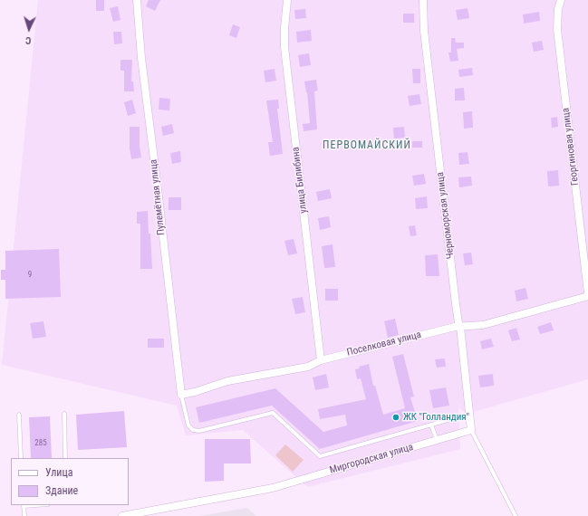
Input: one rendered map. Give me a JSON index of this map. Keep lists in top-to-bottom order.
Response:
{
  "streets": {
    "street": [
      "Георгиновая улица",
      "улица Билибина",
      "Пулемётная улица",
      "Черноморская улица",
      "Поселковая улица",
      "Миргородская улица"
    ]
  },
  "crossings": [
    ["улица Билибина", "Поселковая улица"],
    ["Пулемётная улица", "Поселковая улица"],
    ["Черноморская улица", "Поселковая улица"],
    ["Черноморская улица", "Миргородская улица"]
  ],
  "districts": ["ПЕРВОМАЙСКИЙ"],
  "places": ["ЖК \"Голландия\""],
  "house_numbers": ["9", "285"],
  "legend": ["Улица", "Здание"],
  "north": "bottom"
}
